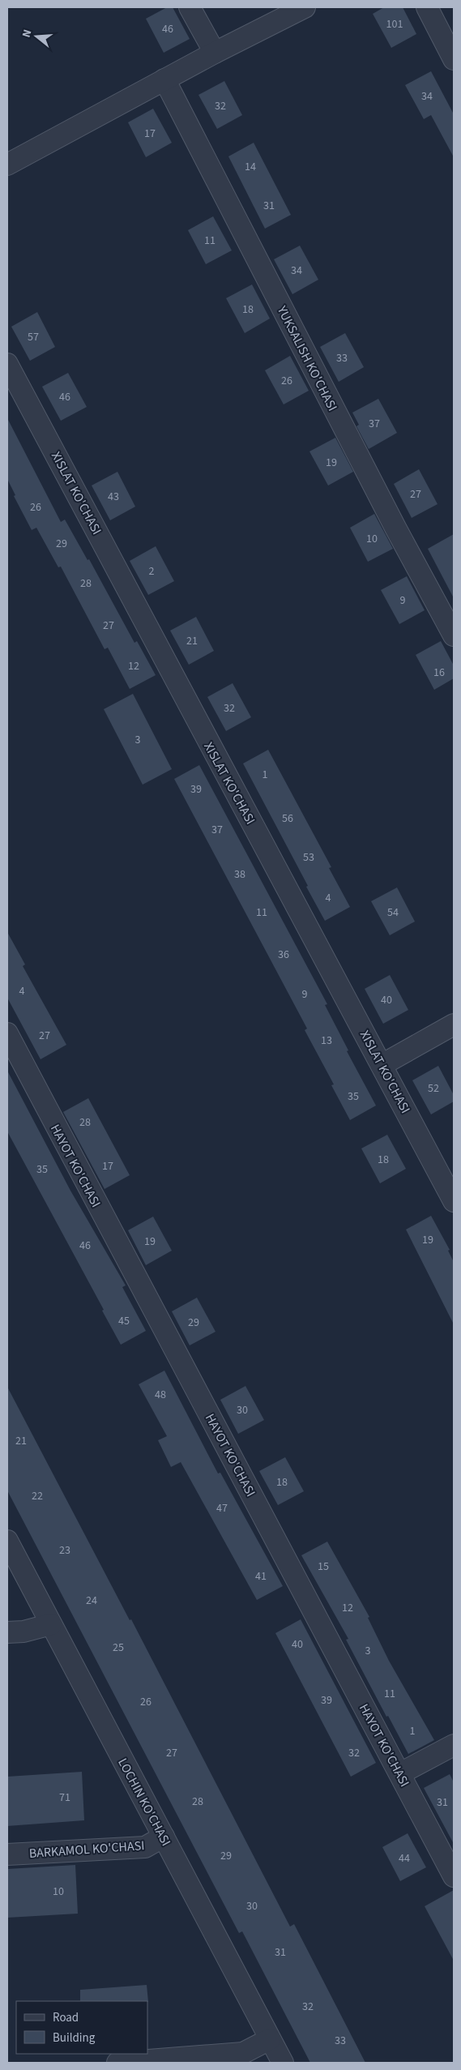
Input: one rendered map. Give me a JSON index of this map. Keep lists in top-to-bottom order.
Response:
{
  "streets": {
    "street": [
      "YUKSALISH KO'CHASI",
      "XISLAT KO'CHASI",
      "HAYOT KO'CHASI",
      "LOCHIN KO'CHASI",
      "BARKAMOL KO'CHASI"
    ]
  },
  "crossings": [
    ["LOCHIN KO'CHASI", "BARKAMOL KO'CHASI"]
  ],
  "house_numbers": [
    "101",
    "46",
    "34",
    "32",
    "17",
    "14",
    "31",
    "11",
    "34",
    "18",
    "57",
    "33",
    "26",
    "46",
    "37",
    "19",
    "27",
    "43",
    "26",
    "10",
    "29",
    "2",
    "28",
    "9",
    "27",
    "21",
    "12",
    "16",
    "32",
    "3",
    "1",
    "39",
    "56",
    "37",
    "53",
    "38",
    "4",
    "11",
    "54",
    "36",
    "4",
    "9",
    "40",
    "27",
    "13",
    "52",
    "35",
    "28",
    "18",
    "17",
    "35",
    "19",
    "19",
    "46",
    "45",
    "29",
    "48",
    "30",
    "21",
    "18",
    "22",
    "47",
    "23",
    "15",
    "41",
    "24",
    "12",
    "40",
    "25",
    "3",
    "11",
    "39",
    "26",
    "1",
    "27",
    "32",
    "71",
    "28",
    "31",
    "29",
    "44",
    "10",
    "30",
    "31",
    "32",
    "33"
  ],
  "legend": ["Road", "Building"],
  "north": "left"
}
